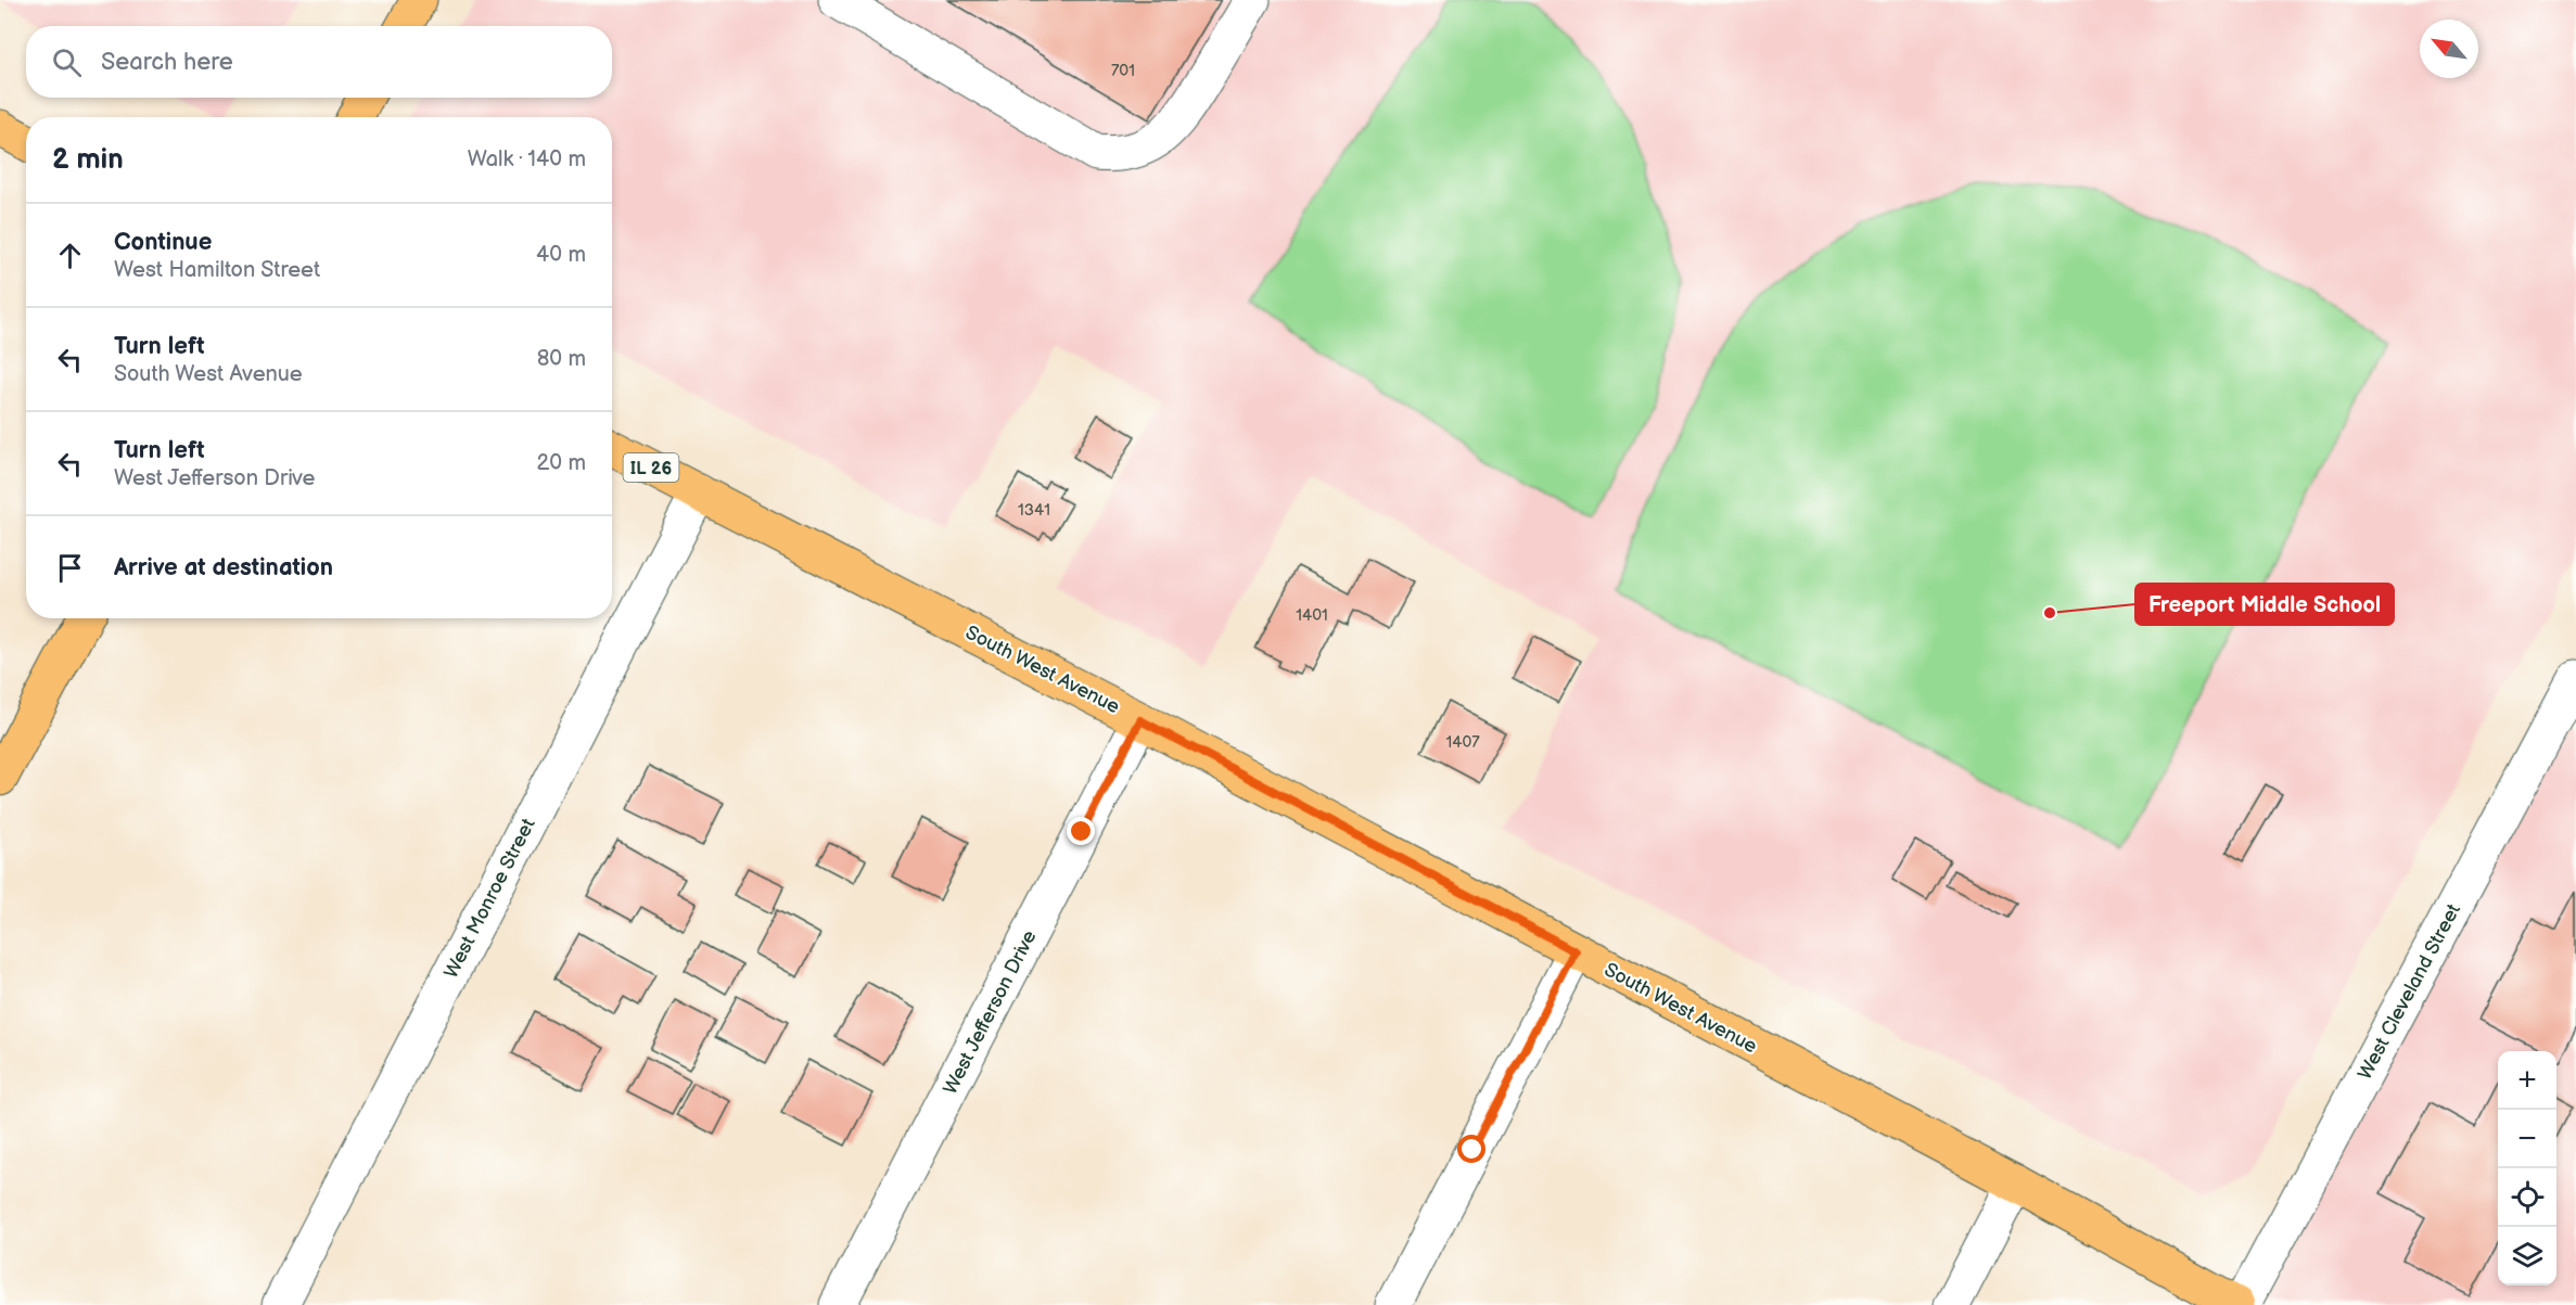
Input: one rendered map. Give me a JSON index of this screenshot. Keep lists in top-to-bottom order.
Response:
{
  "streets": {
    "main road": ["IL 26", "South West Avenue"],
    "street": ["West Monroe Street", "West Cleveland Street", "West Jefferson Drive"]
  },
  "crossings": [
    ["South West Avenue", "West Monroe Street"],
    ["South West Avenue", "West Jefferson Drive"]
  ],
  "places": ["Freeport Middle School"],
  "house_numbers": [
    "701",
    "1341",
    "1401",
    "1407"
  ],
  "north": "top left",
  "page": {
    "search": "Search here",
    "heading": ["2 min", "Walk · 140 m"],
    "list": [
      ["Continue", "West Hamilton Street", "40 m"],
      ["Turn left", "South West Avenue", "80 m"],
      ["Turn left", "West Jefferson Drive", "20 m"],
      "Arrive at destination"
    ],
    "map_buttons": ["+", "−"]
  }
}
